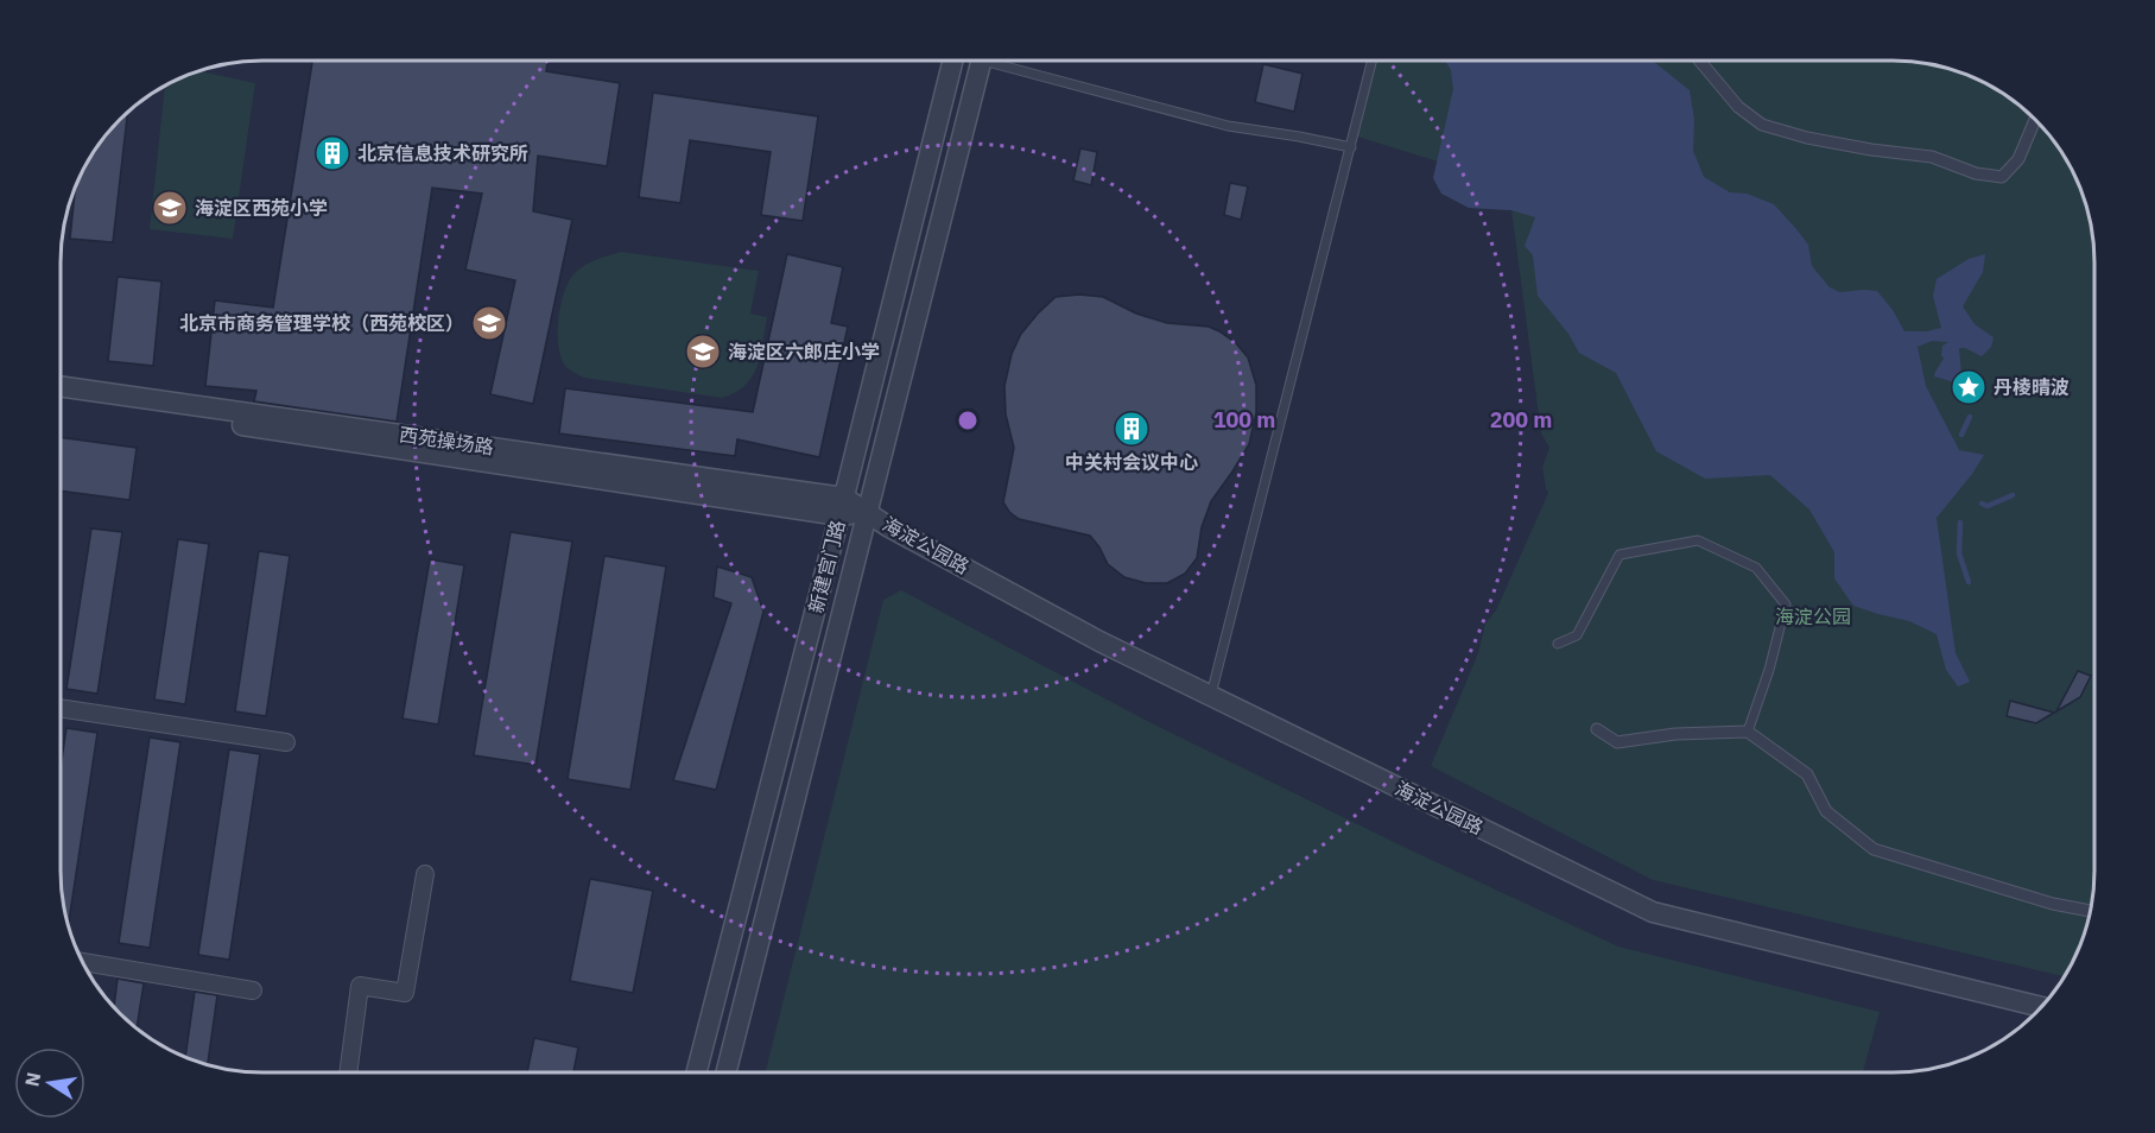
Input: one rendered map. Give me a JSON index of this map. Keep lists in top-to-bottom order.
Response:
{
  "streets": {
    "street": ["西苑操场路", "海淀公园路", "新建宫门路"]
  },
  "crossings": [
    ["西苑操场路", "海淀公园路"],
    ["西苑操场路", "新建宫门路"],
    ["海淀公园路", "新建宫门路"]
  ],
  "parks": ["海淀公园"],
  "places": {
    "building": ["北京信息技术研究所", "中关村会议中心"],
    "school or university": ["海淀区西苑小学", "北京市商务管理学校（西苑校区）", "海淀区六郎庄小学"],
    "place": ["丹棱晴波"]
  },
  "north": "left",
  "rings": ["100 m", "200 m"]
}
